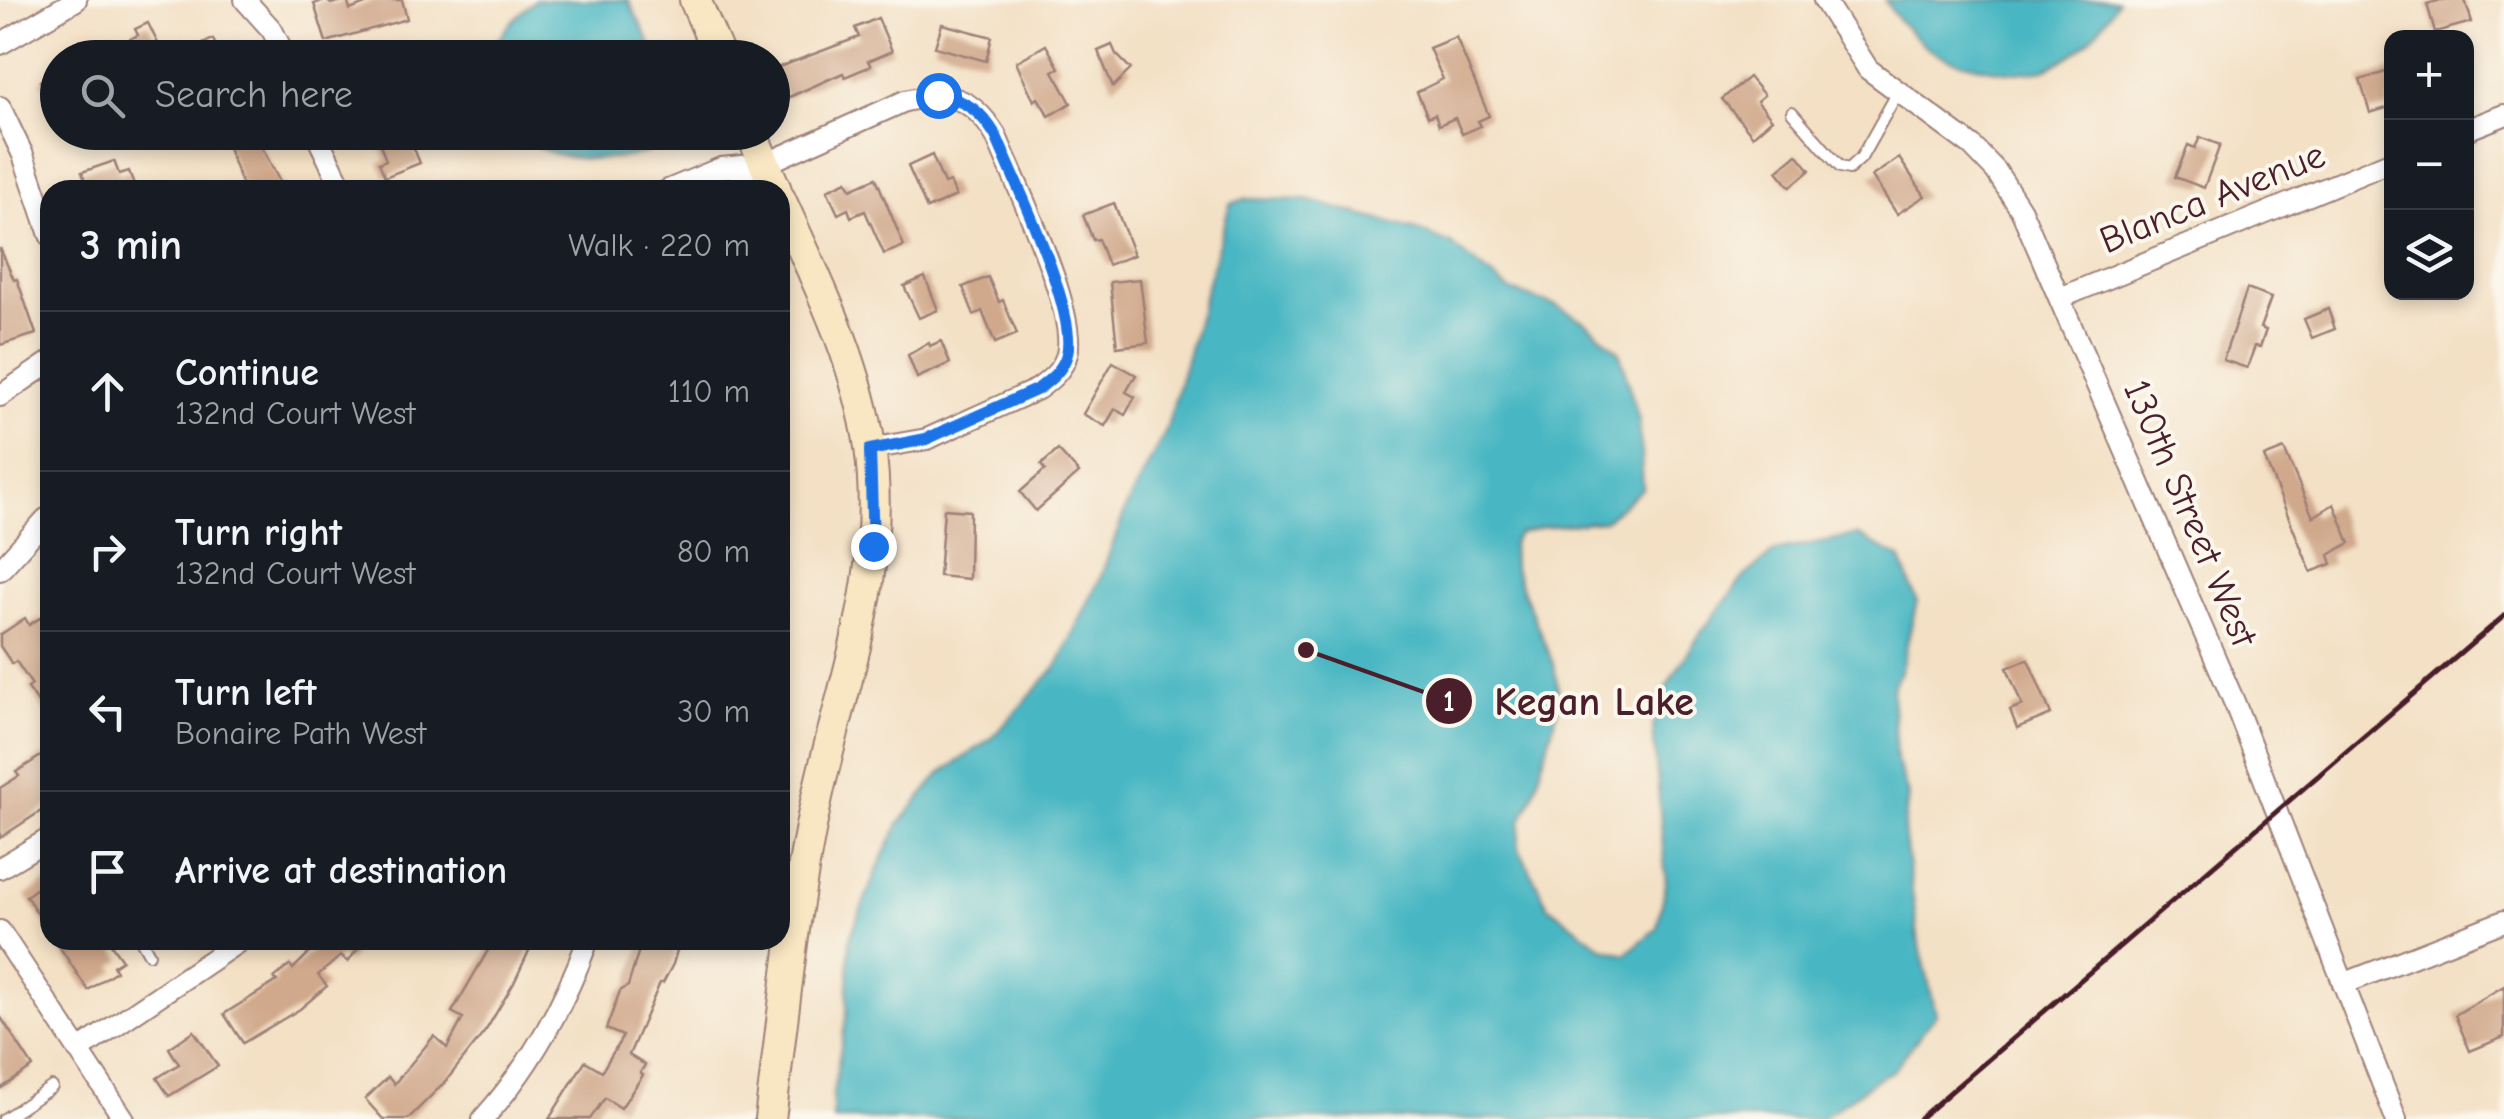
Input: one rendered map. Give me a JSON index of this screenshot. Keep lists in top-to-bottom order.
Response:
{
  "streets": {
    "street": ["Blanca Avenue", "130th Street West"]
  },
  "crossings": [
    ["Blanca Avenue", "130th Street West"]
  ],
  "places": ["Kegan Lake"],
  "page": {
    "map_buttons": ["+", "−"],
    "search": "Search here",
    "heading": ["3 min", "Walk · 220 m"],
    "list": [
      ["Continue", "132nd Court West", "110 m"],
      ["Turn right", "132nd Court West", "80 m"],
      ["Turn left", "Bonaire Path West", "30 m"],
      "Arrive at destination"
    ]
  }
}
